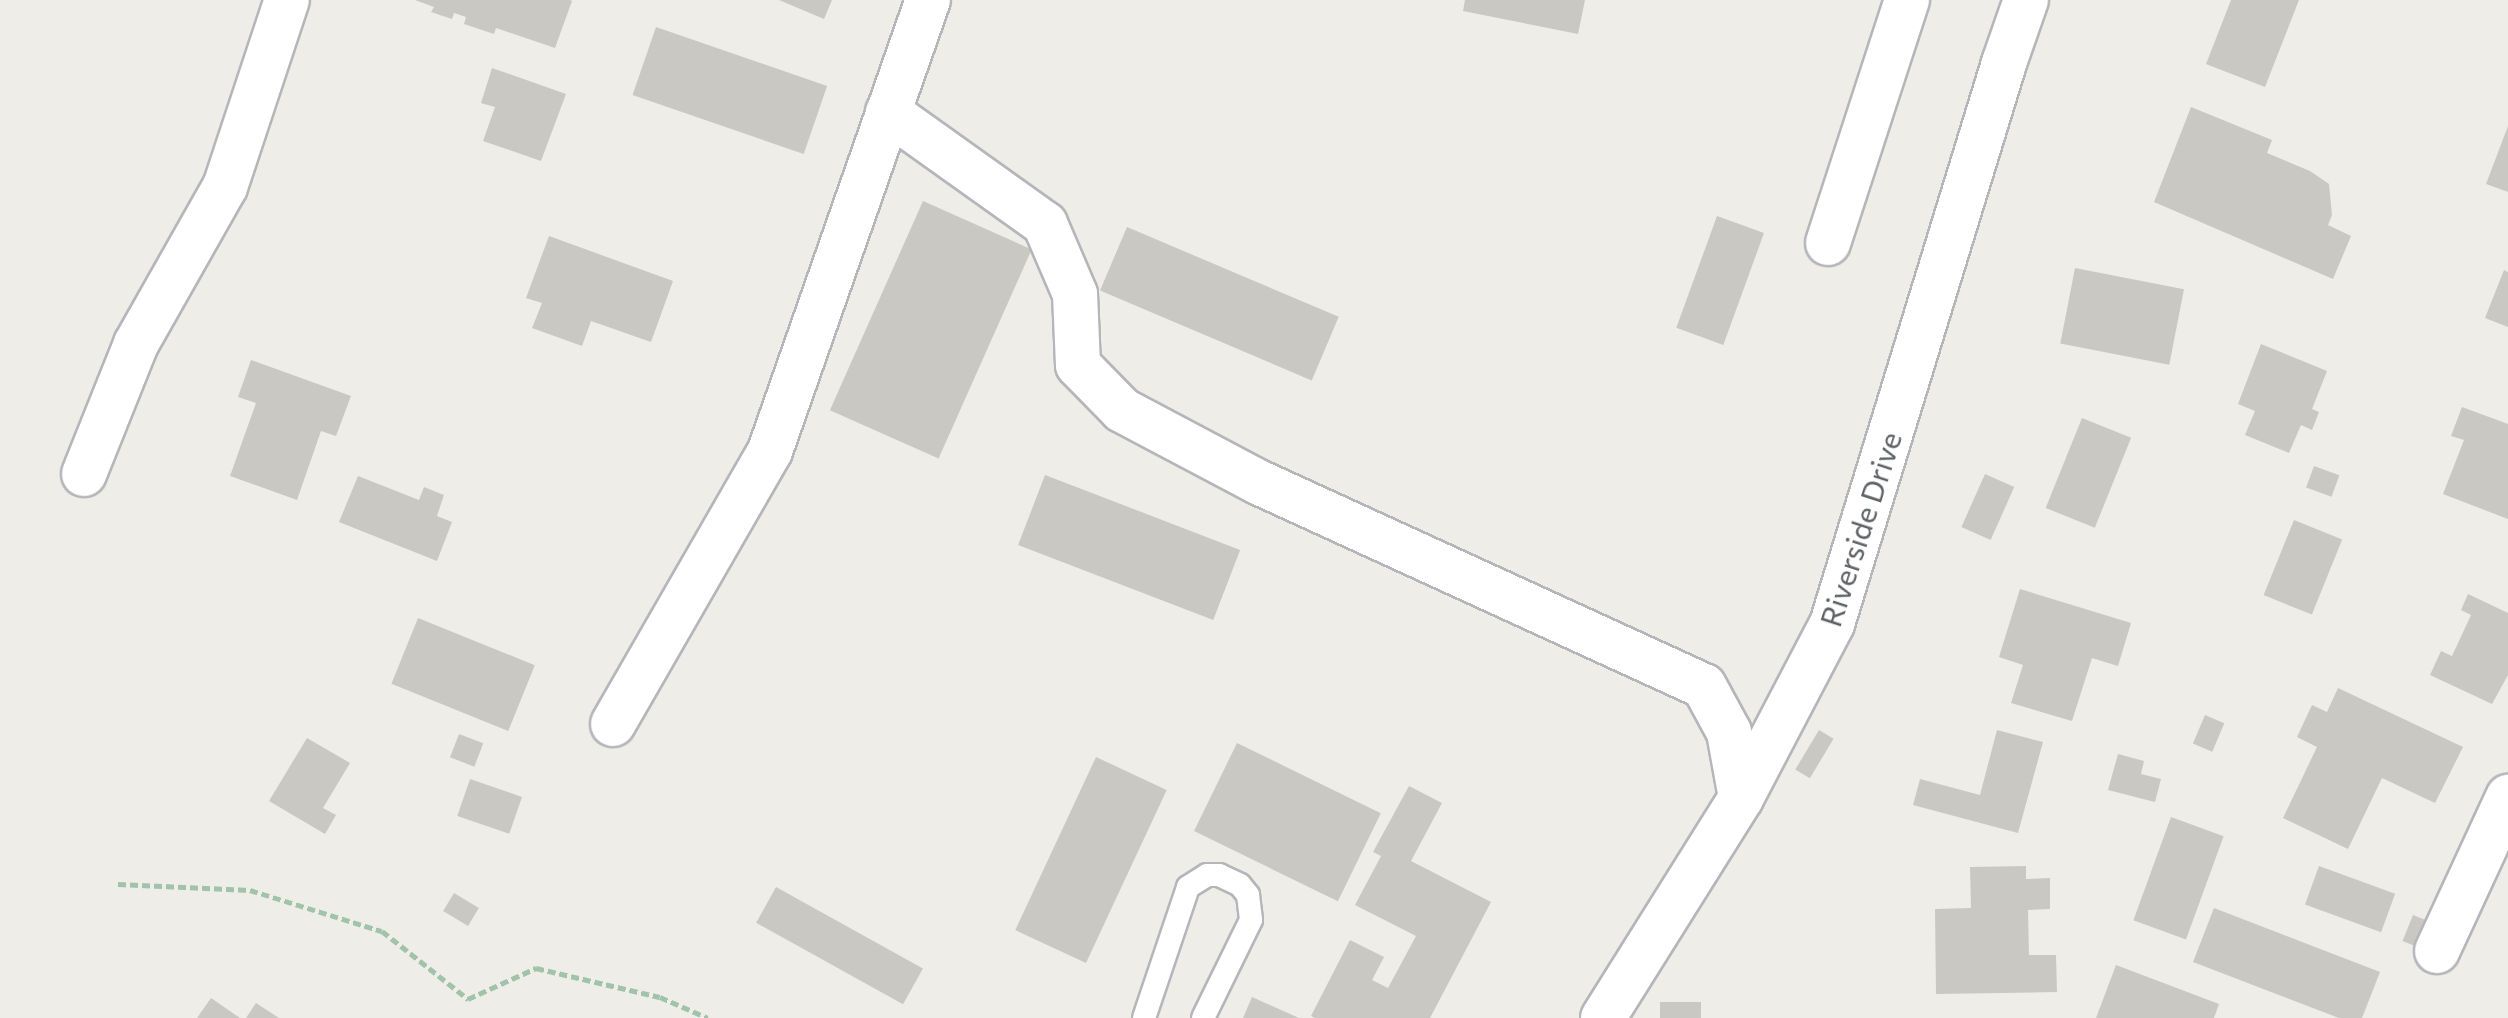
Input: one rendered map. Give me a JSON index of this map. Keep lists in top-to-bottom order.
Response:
{
  "streets": {
    "street": ["Riverside Drive"]
  }
}
